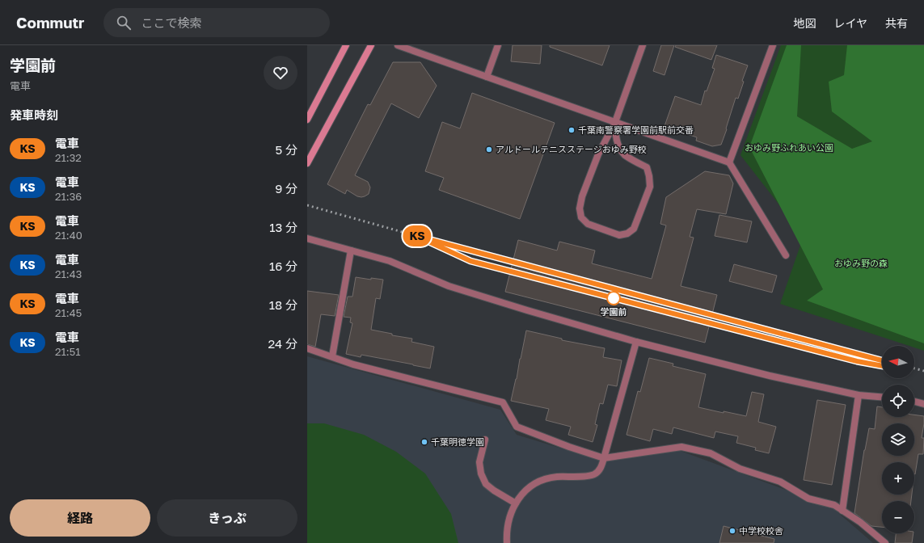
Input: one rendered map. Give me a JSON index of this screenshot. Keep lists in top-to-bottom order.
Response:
{
  "parks": ["おゆみ野ふれあい公園", "おゆみ野の森"],
  "places": [
    "千葉南警察署学園前駅前交番",
    "アルドールテニスステージおゆみ野校",
    "学園前",
    "千葉明徳学園",
    "中学校校舎"
  ],
  "north": "left",
  "page": {
    "header": "Commutr",
    "search": "ここで検索",
    "nav": ["地図", "レイヤ", "共有"],
    "heading": [
      ["学園前", "電車"],
      "発車時刻"
    ],
    "on_map": "KS",
    "list": [
      {
        "mark": "KS",
        "name": "電車",
        "note": "21:32",
        "value": "5 分"
      },
      {
        "mark": "KS",
        "name": "電車",
        "note": "21:36",
        "value": "9 分"
      },
      {
        "mark": "KS",
        "name": "電車",
        "note": "21:40",
        "value": "13 分"
      },
      {
        "mark": "KS",
        "name": "電車",
        "note": "21:43",
        "value": "16 分"
      },
      {
        "mark": "KS",
        "name": "電車",
        "note": "21:45",
        "value": "18 分"
      },
      {
        "mark": "KS",
        "name": "電車",
        "note": "21:51",
        "value": "24 分"
      }
    ],
    "map_buttons": ["+", "−"],
    "buttons": ["経路", "きっぷ"]
  }
}
